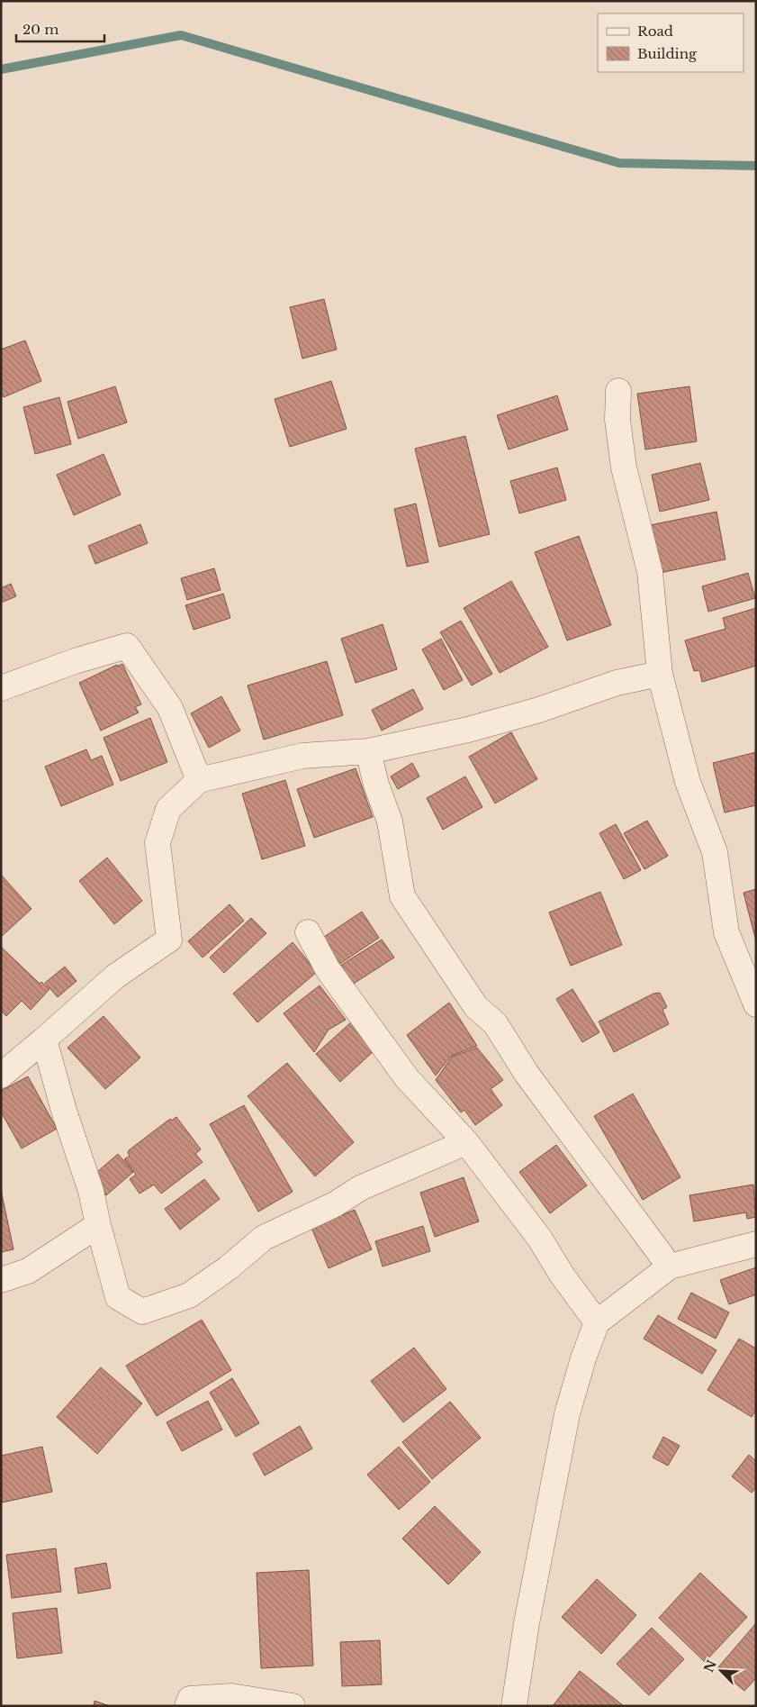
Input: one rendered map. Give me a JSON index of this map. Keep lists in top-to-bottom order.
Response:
{
  "legend": ["Road", "Building"],
  "scale_bar": "20 m",
  "north": "top left"
}
